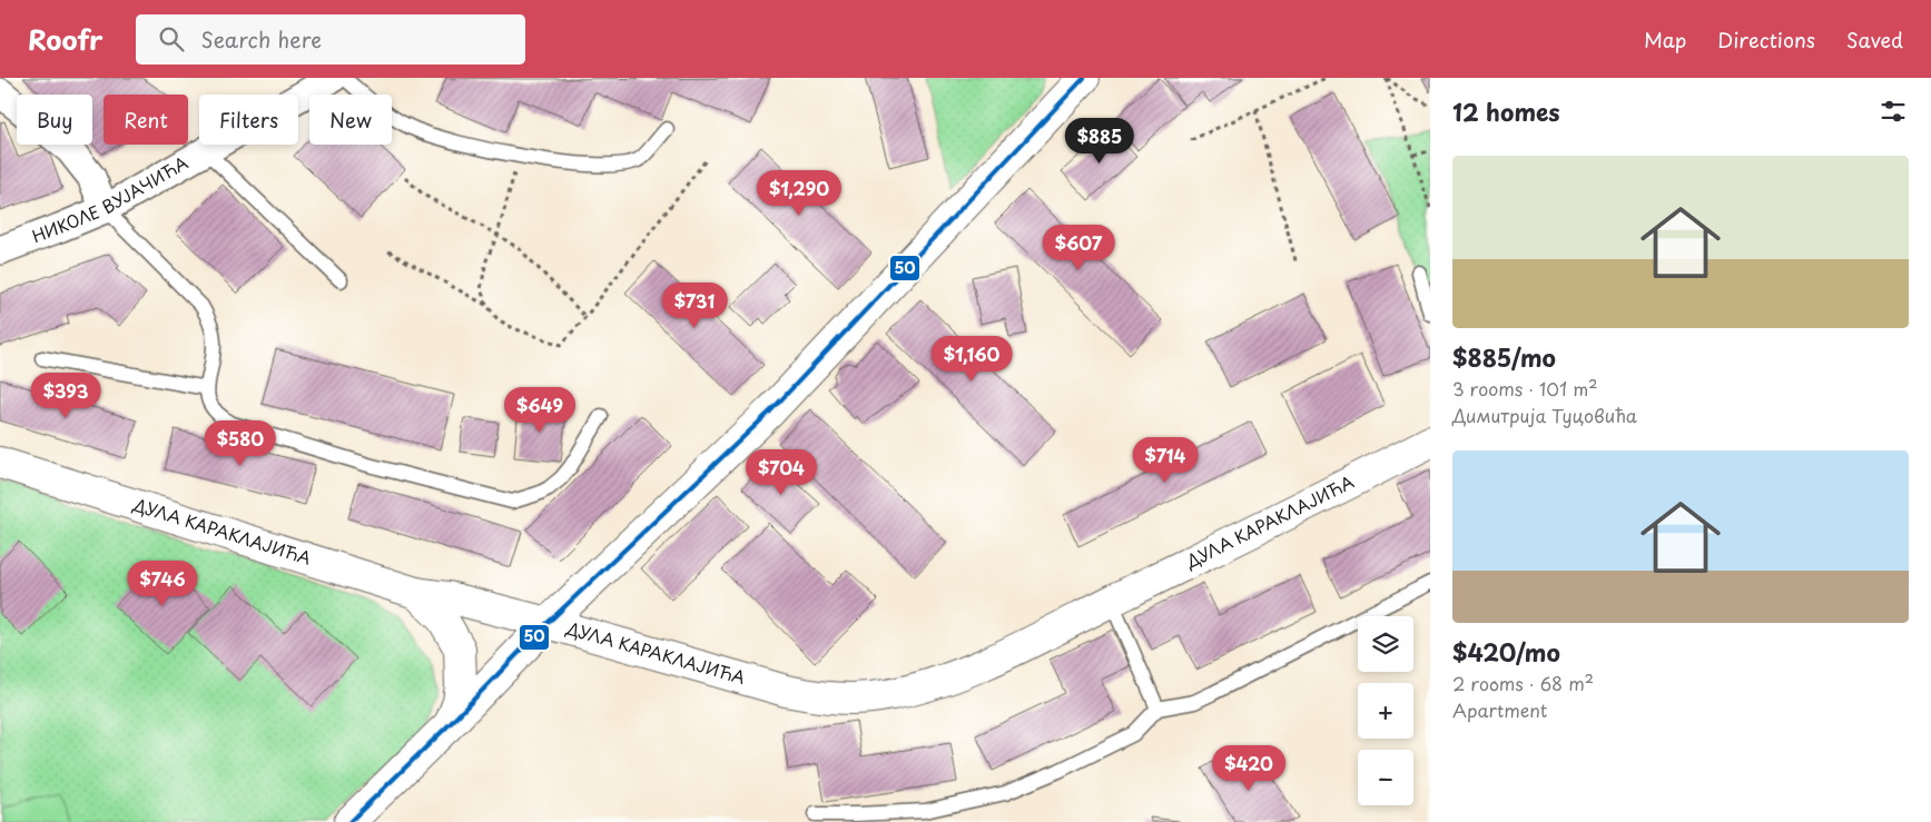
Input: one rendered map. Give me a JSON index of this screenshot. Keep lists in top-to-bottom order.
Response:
{
  "streets": {
    "street": ["НИКОЛЕ ВУЈАЧИЋА", "ДУЛА КАРАКЛАЈИЋА"]
  },
  "lines": ["transit line 50"],
  "page": {
    "header": "Roofr",
    "search": "Search here",
    "nav": ["Map", "Directions", "Saved"],
    "heading": "12 homes",
    "chip": [
      "Buy",
      "Rent",
      "Filters",
      "New"
    ],
    "price": [
      "$885",
      "$1,290",
      "$607",
      "$731",
      "$1,160",
      "$393",
      "$649",
      "$580",
      "$714",
      "$704",
      "$746",
      "$420"
    ],
    "list": [
      {
        "name": "$885/mo",
        "note": "3 rooms · 101 m² · Димитрија Туцовића"
      },
      {
        "name": "$420/mo",
        "note": "2 rooms · 68 m² · Apartment"
      }
    ],
    "map_buttons": ["+", "−"]
  }
}
